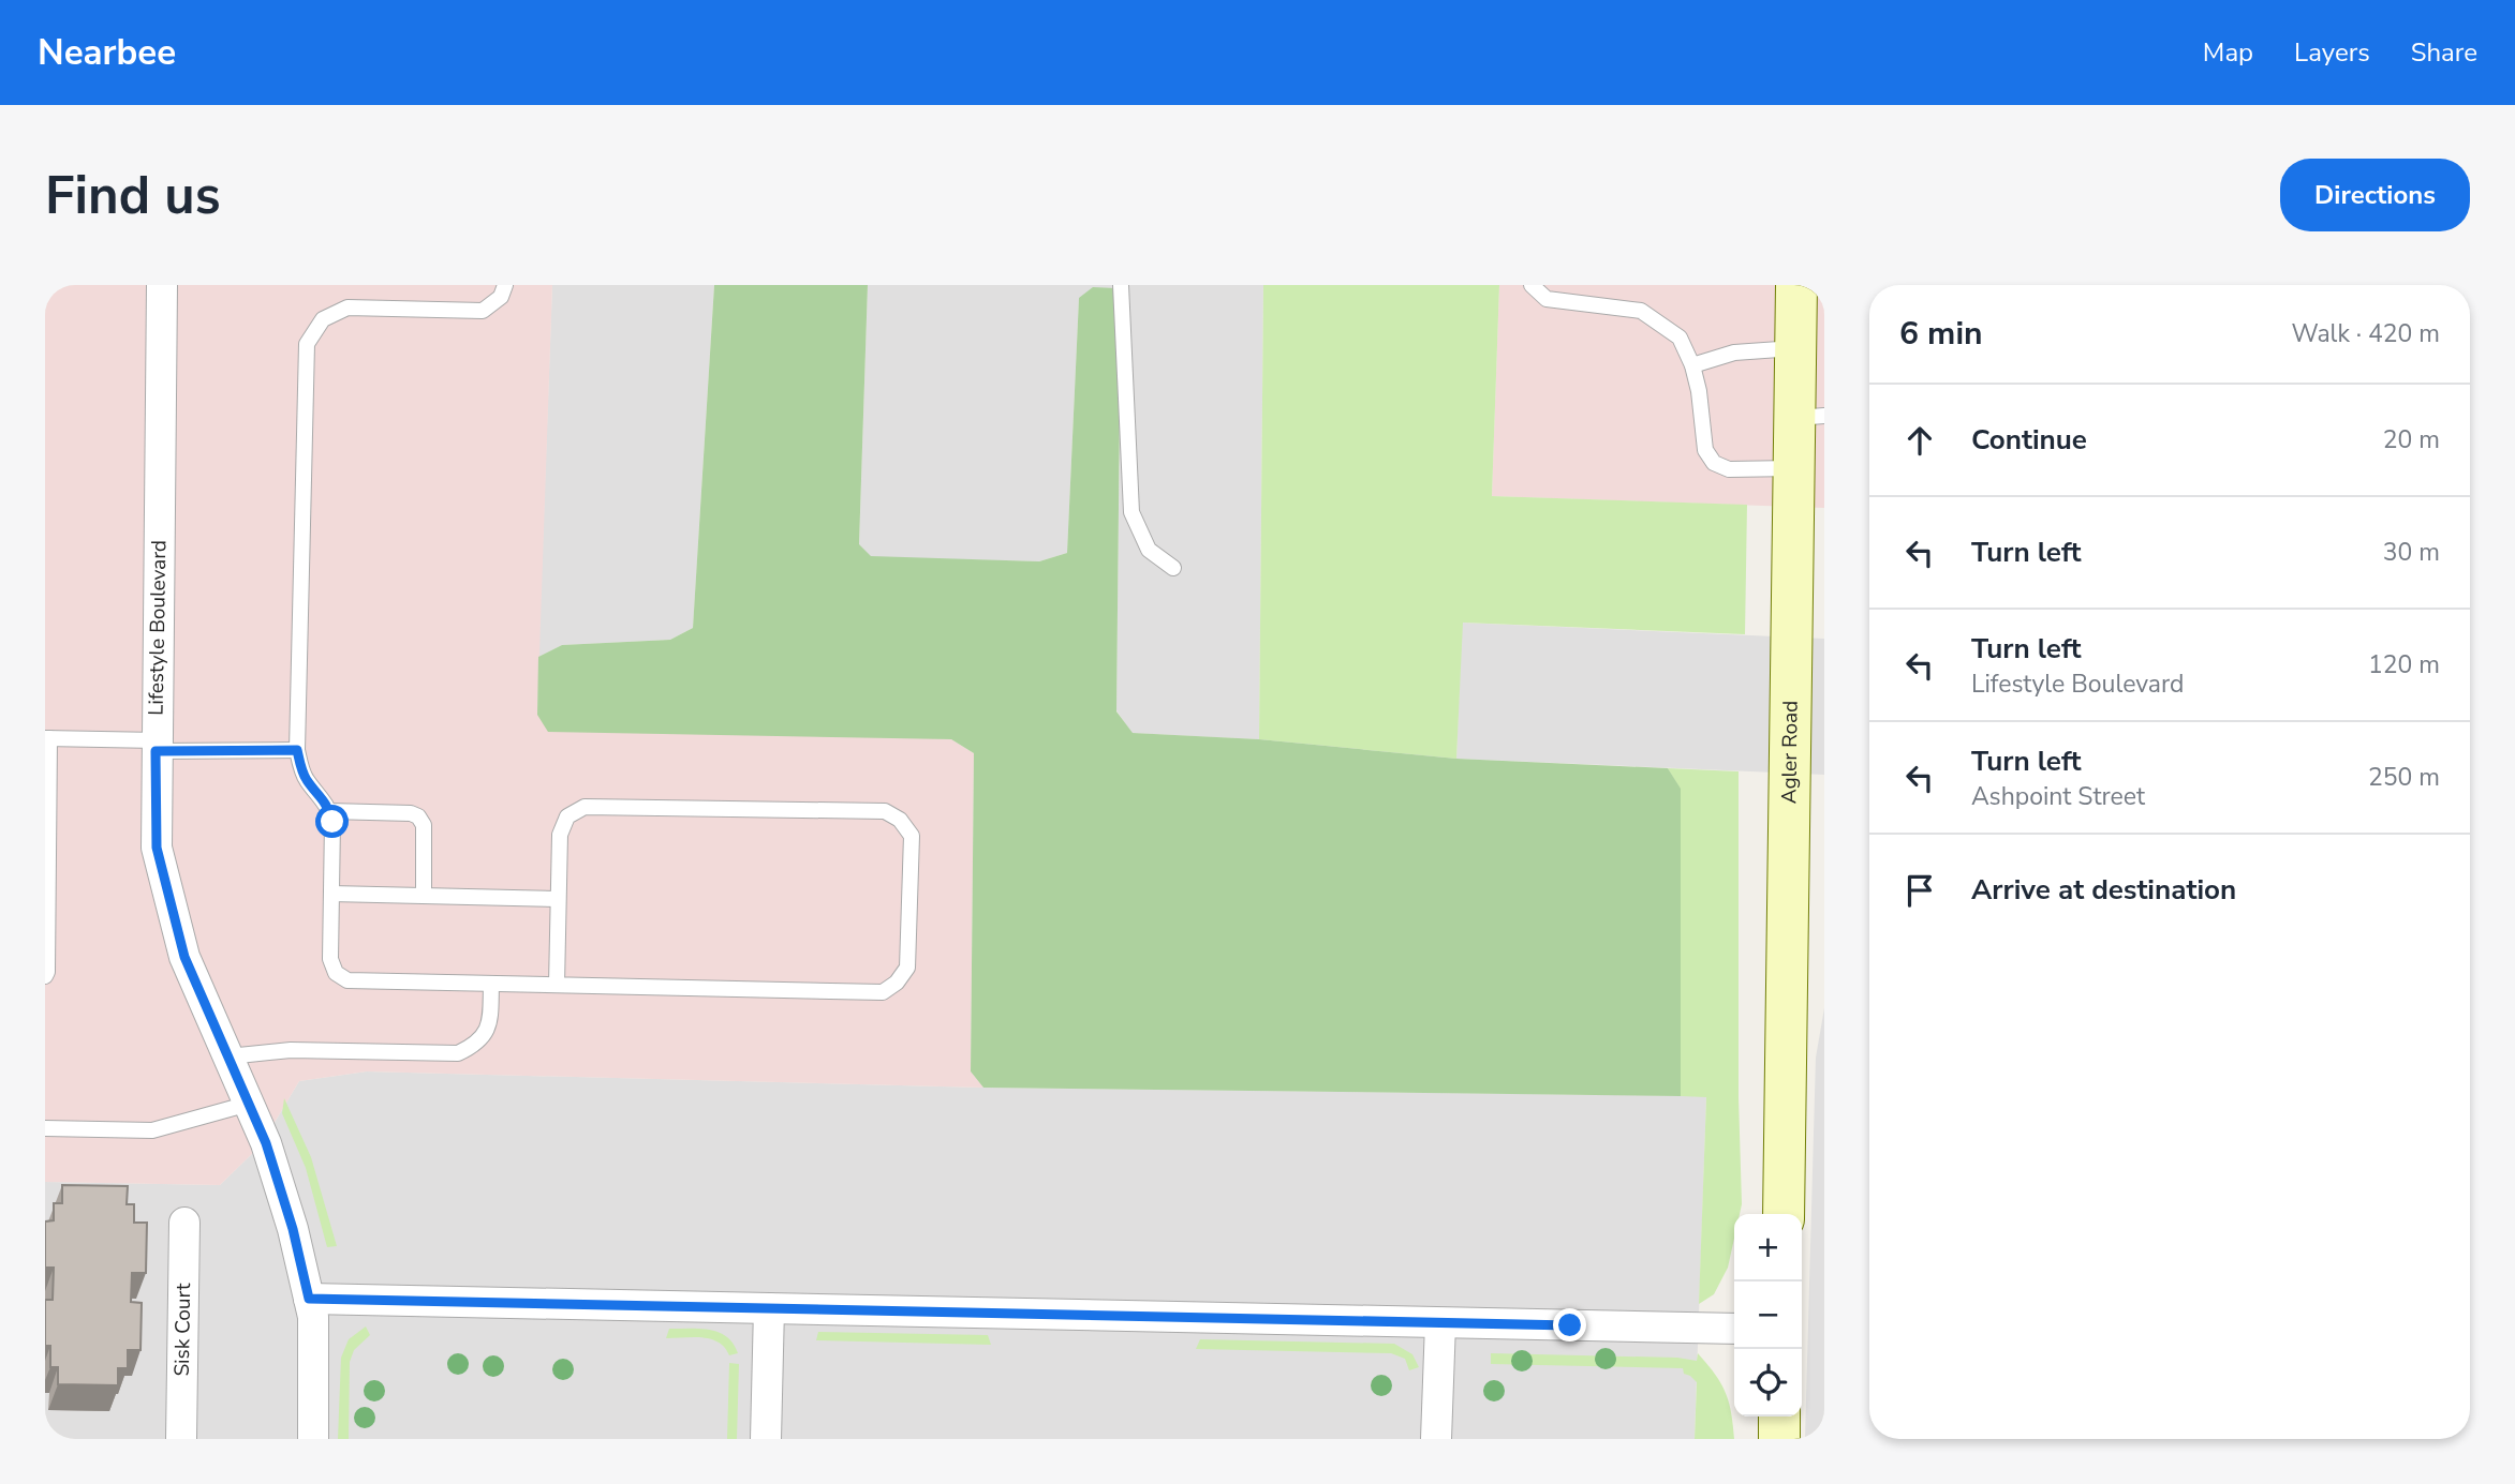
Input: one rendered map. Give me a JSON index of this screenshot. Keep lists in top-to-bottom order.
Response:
{
  "streets": {
    "main road": ["Agler Road"],
    "street": ["Lifestyle Boulevard", "Sisk Court"]
  },
  "page": {
    "header": "Nearbee",
    "nav": ["Map", "Layers", "Share"],
    "buttons": "Directions",
    "title": "Find us",
    "heading": ["6 min", "Walk · 420 m"],
    "list": [
      ["Continue", "20 m"],
      ["Turn left", "30 m"],
      ["Turn left", "Lifestyle Boulevard", "120 m"],
      ["Turn left", "Ashpoint Street", "250 m"],
      "Arrive at destination"
    ],
    "map_buttons": ["+", "−"]
  }
}
